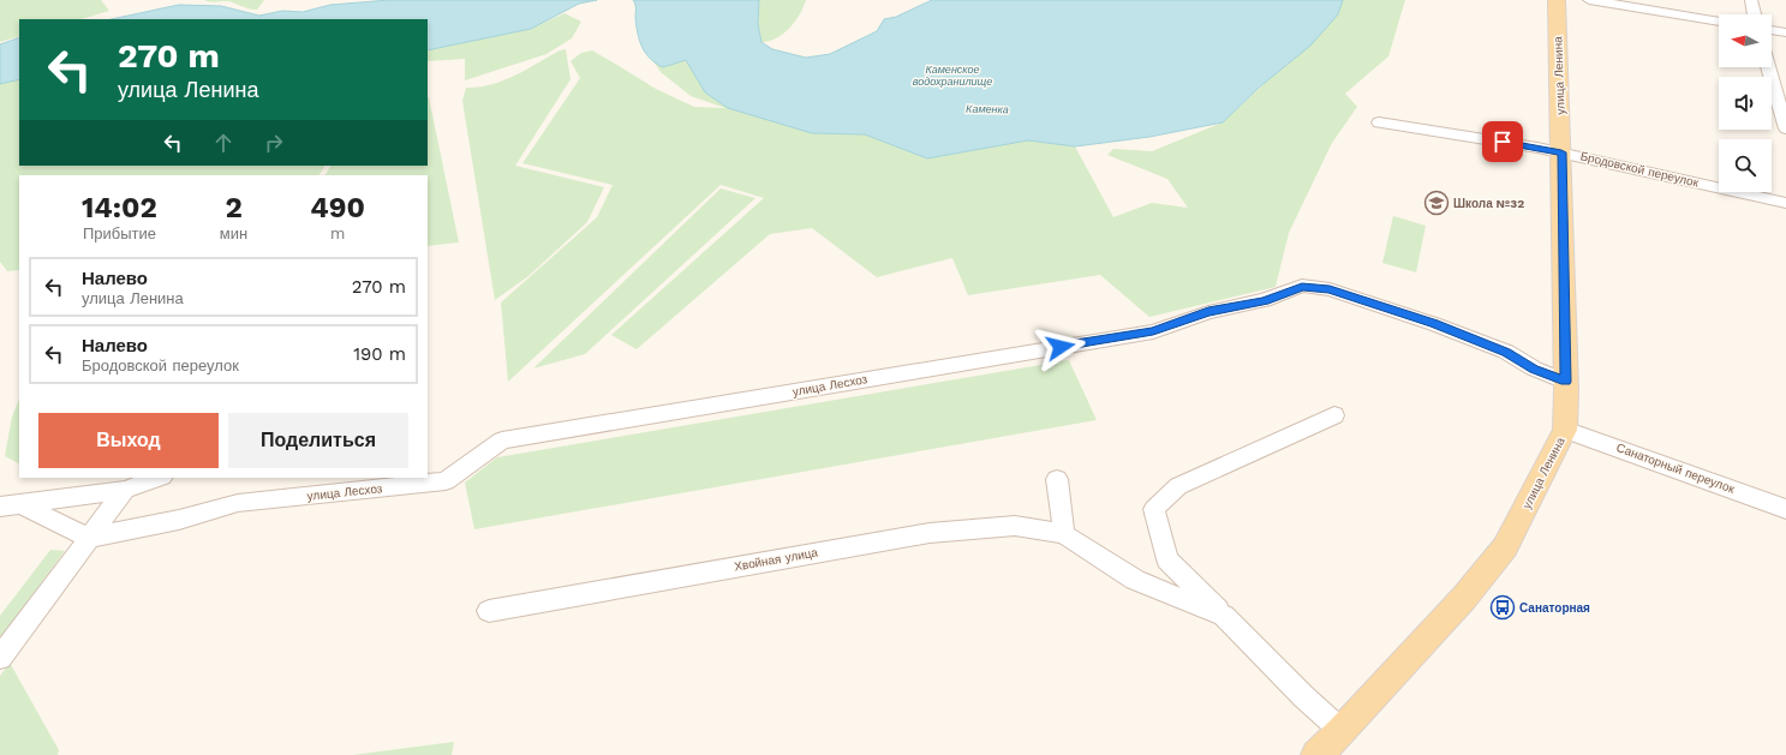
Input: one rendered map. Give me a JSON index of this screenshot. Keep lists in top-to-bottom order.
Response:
{
  "streets": {
    "main road": ["улица Ленина"],
    "street": [
      "Бродовской переулок",
      "улица Лесхоз",
      "Санаторный переулок",
      "Хвойная улица"
    ]
  },
  "crossings": [
    ["улица Ленина", "Бродовской переулок"],
    ["улица Ленина", "улица Лесхоз"],
    ["улица Ленина", "Санаторный переулок"]
  ],
  "water": ["Каменское водохранилище", "Каменка"],
  "places": {
    "school or university": ["Школа №32"],
    "bus stop": ["Санаторная"]
  },
  "north": "left",
  "page": {
    "turn": ["270 m", "улица Ленина"],
    "eta": [
      "14:02",
      "Прибытие",
      "2",
      "мин",
      "490",
      "m"
    ],
    "list": [
      {
        "name": "Налево",
        "note": "улица Ленина",
        "value": "270 m"
      },
      {
        "name": "Налево",
        "note": "Бродовской переулок",
        "value": "190 m"
      }
    ],
    "buttons": ["Выход", "Поделиться"]
  }
}
